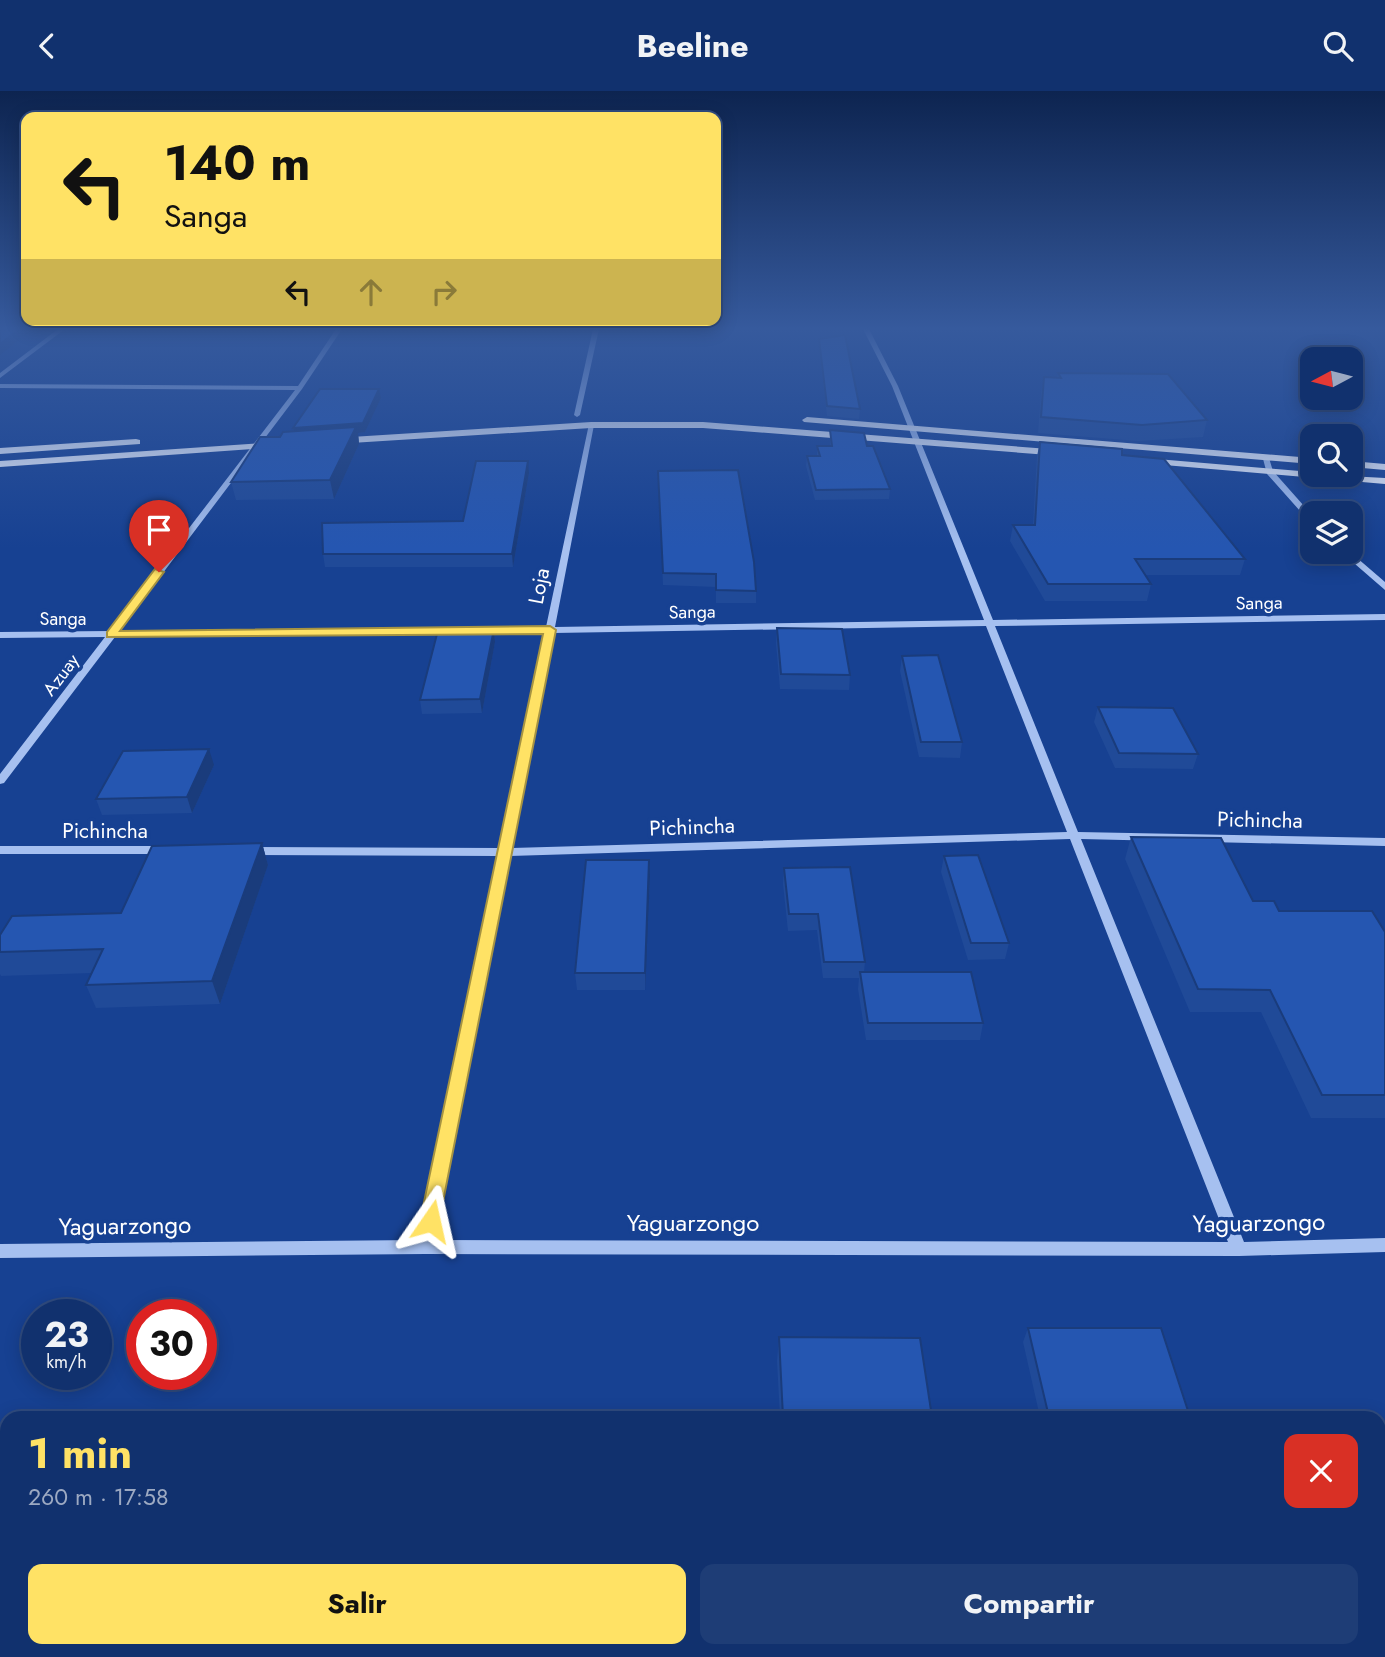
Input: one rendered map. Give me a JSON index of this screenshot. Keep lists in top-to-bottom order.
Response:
{
  "streets": {
    "street": [
      "Loja",
      "Sanga",
      "Azuay",
      "Pichincha",
      "Yaguarzongo"
    ]
  },
  "crossings": [
    ["Loja", "Sanga"],
    ["Loja", "Pichincha"],
    ["Loja", "Yaguarzongo"],
    ["Sanga", "Azuay"]
  ],
  "north": "left",
  "page": {
    "header": "Beeline",
    "turn": ["140 m", "Sanga"],
    "speed": "23 km/h",
    "limit": "30",
    "heading": ["1 min", "260 m · 17:58"],
    "buttons": ["Salir", "Compartir"]
  }
}
